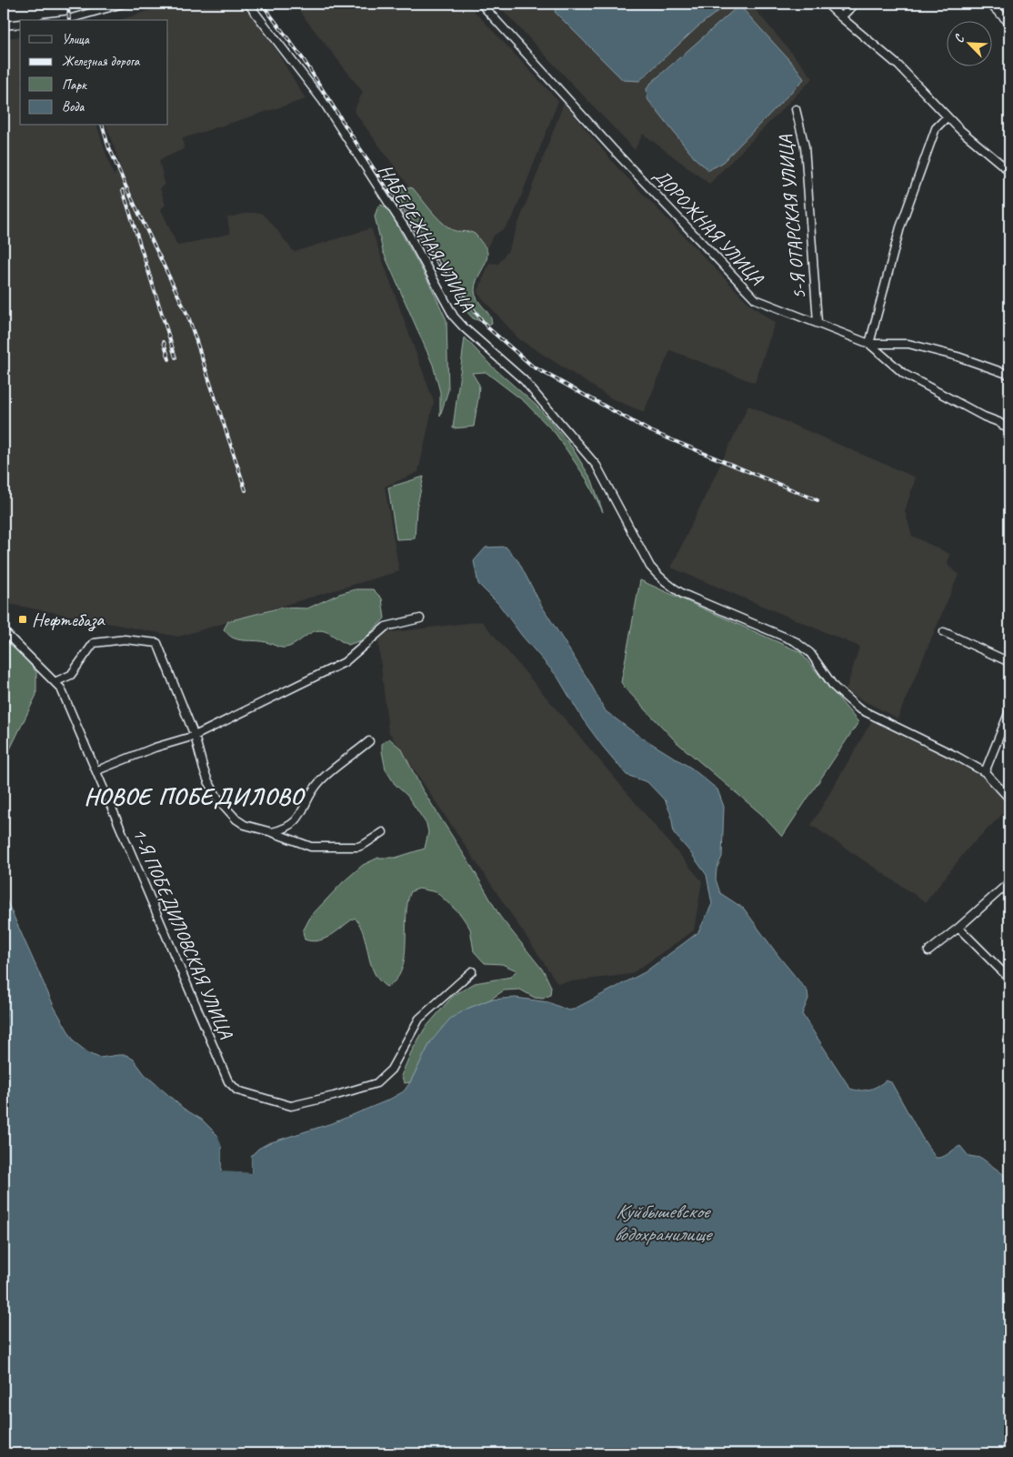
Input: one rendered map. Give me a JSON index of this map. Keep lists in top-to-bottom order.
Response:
{
  "streets": {
    "street": [
      "5-Я ОТАРСКАЯ УЛИЦА",
      "ДОРОЖНАЯ УЛИЦА",
      "НАБЕРЕЖНАЯ УЛИЦА",
      "1-Я ПОБЕДИЛОВСКАЯ УЛИЦА"
    ]
  },
  "crossings": [
    ["5-Я ОТАРСКАЯ УЛИЦА", "ДОРОЖНАЯ УЛИЦА"]
  ],
  "districts": ["НОВОЕ ПОБЕДИЛОВО"],
  "water": ["Куйбышевское водохранилище"],
  "places": {
    "transit": ["Нефтебаза"]
  },
  "legend": [
    "Улица",
    "Железная дорога",
    "Парк",
    "Вода"
  ],
  "north": "top left"
}
